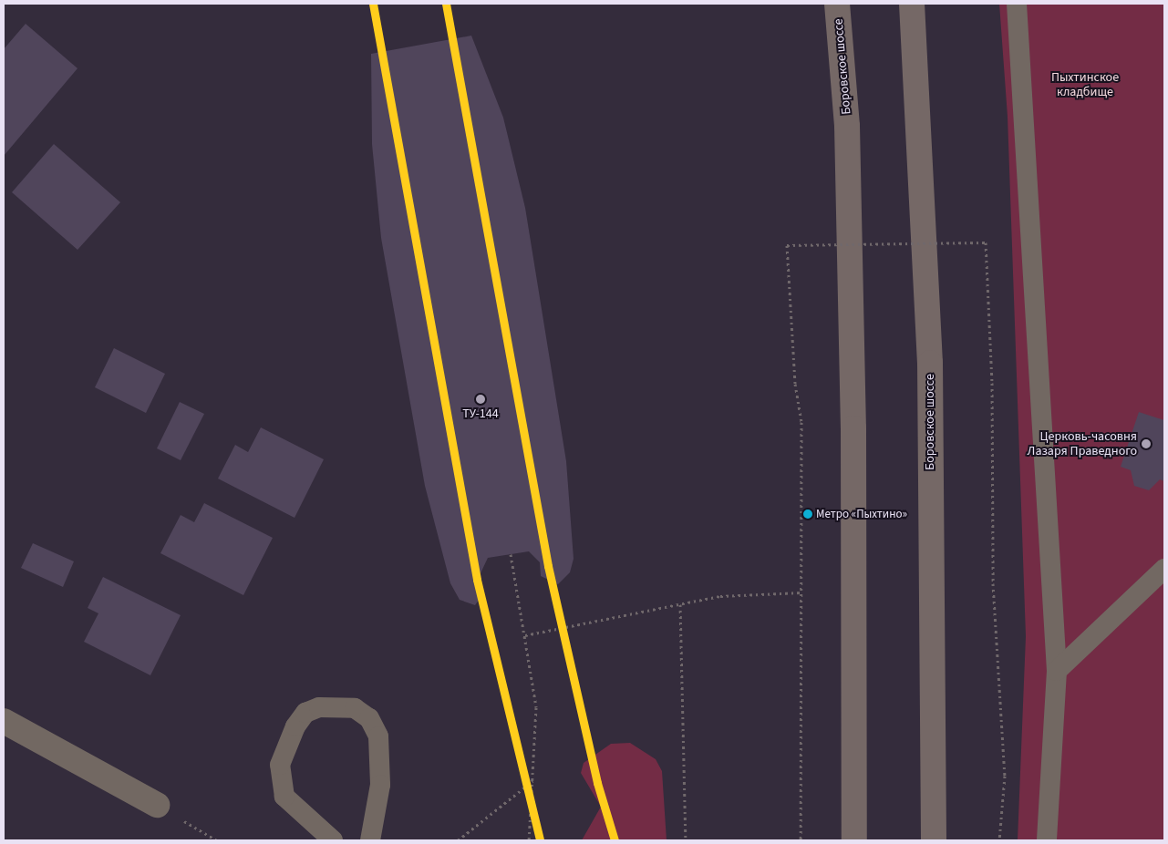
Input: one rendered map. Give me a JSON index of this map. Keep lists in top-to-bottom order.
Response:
{
  "streets": {
    "main road": ["Боровское шоссе"]
  },
  "parks": ["Пыхтинское кладбище"],
  "places": ["ТУ-144", "Церковь-часовня Лазаря Праведного", "Метро «Пыхтино»"]
}
